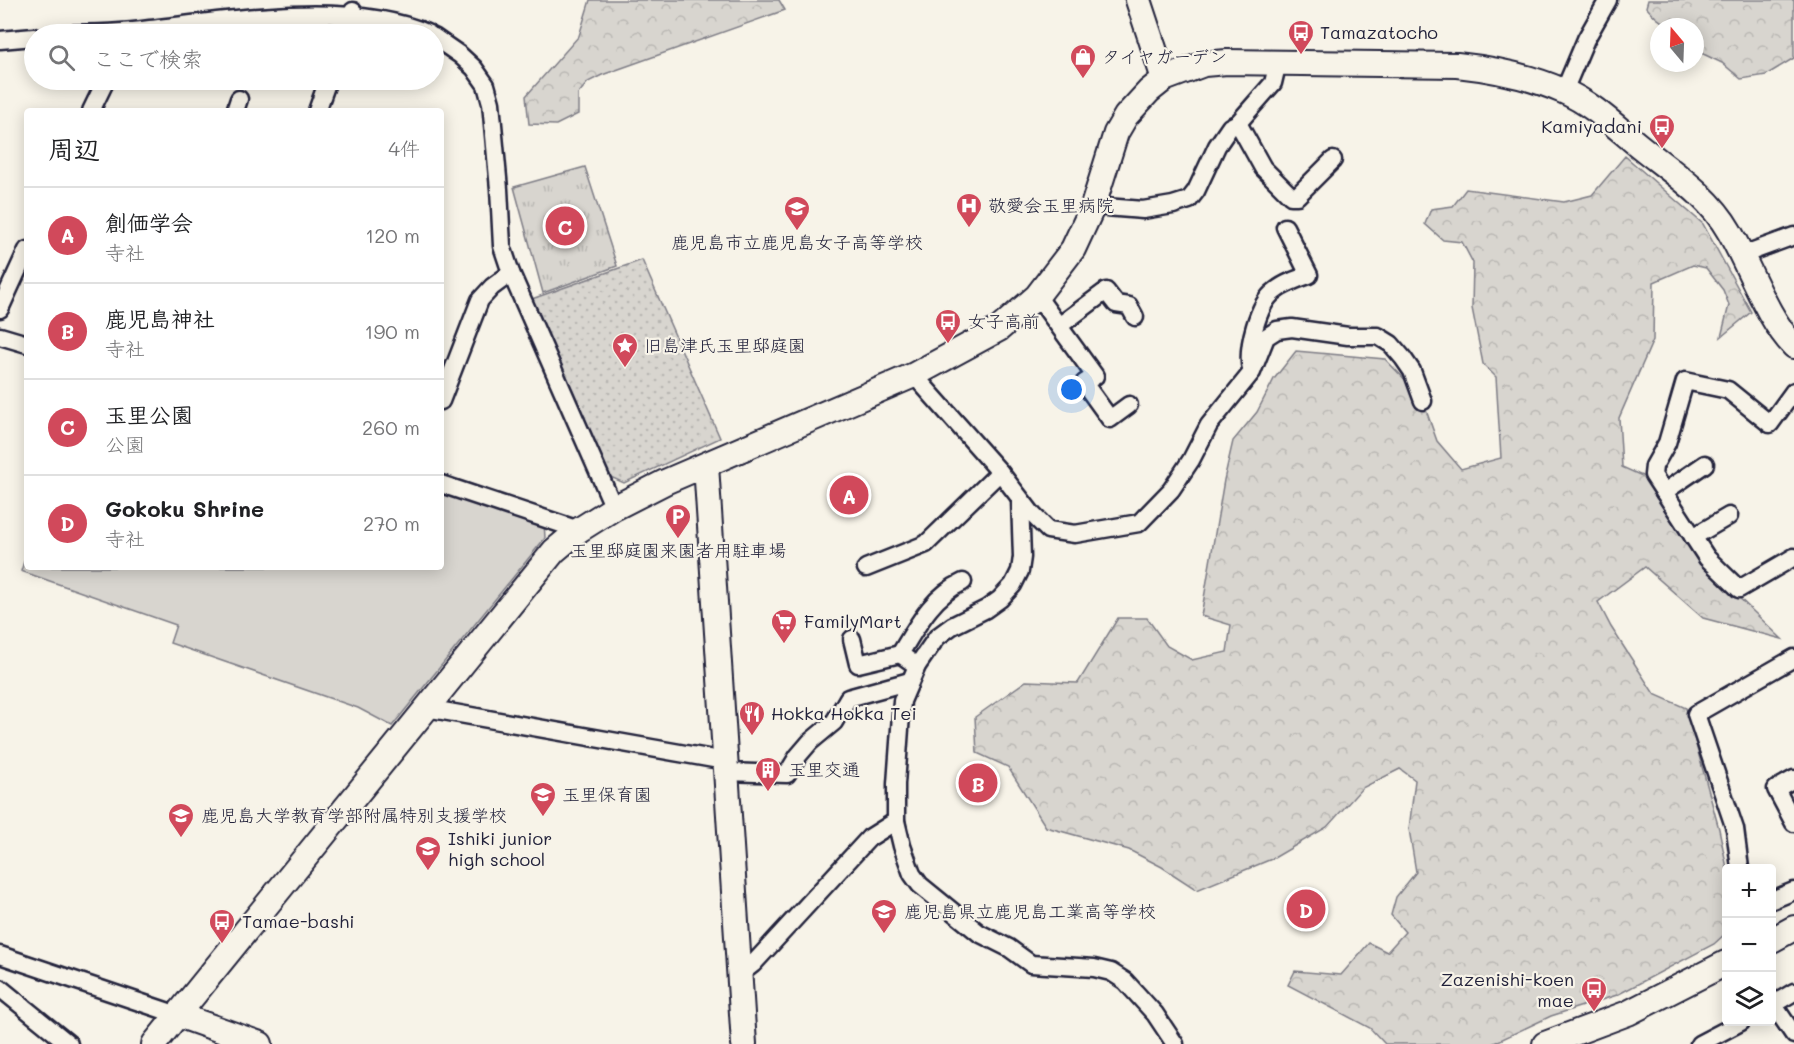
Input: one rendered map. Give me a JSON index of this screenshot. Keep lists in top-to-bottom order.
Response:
{
  "places": {
    "bus stop": [
      "Tamazatocho",
      "Kamiyadani",
      "女子高前",
      "Tamae-bashi",
      "Zazenishi-koen mae"
    ],
    "shop": ["タイヤガーデン"],
    "hospital": ["敬愛会玉里病院"],
    "school or university": [
      "鹿児島市立鹿児島女子高等学校",
      "玉里保育園",
      "鹿児島大学教育学部附属特別支援学校",
      "Ishiki junior high school",
      "鹿児島県立鹿児島工業高等学校"
    ],
    "place": ["旧島津氏玉里邸庭園"],
    "parking": ["玉里邸庭園来園者用駐車場"],
    "supermarket": ["FamilyMart"],
    "restaurant": ["Hokka Hokka Tei"],
    "building": ["玉里交通"]
  },
  "north": "top",
  "page": {
    "search": "ここで検索",
    "heading": ["周辺", "4件"],
    "list": [
      {
        "mark": "A",
        "name": "創価学会",
        "note": "寺社",
        "value": "120 m"
      },
      {
        "mark": "B",
        "name": "鹿児島神社",
        "note": "寺社",
        "value": "190 m"
      },
      {
        "mark": "C",
        "name": "玉里公園",
        "note": "公園",
        "value": "260 m"
      },
      {
        "mark": "D",
        "name": "Gokoku Shrine",
        "note": "寺社",
        "value": "270 m"
      }
    ],
    "pins": [
      "C",
      "A",
      "B",
      "D"
    ],
    "map_buttons": ["+", "−"]
  }
}
